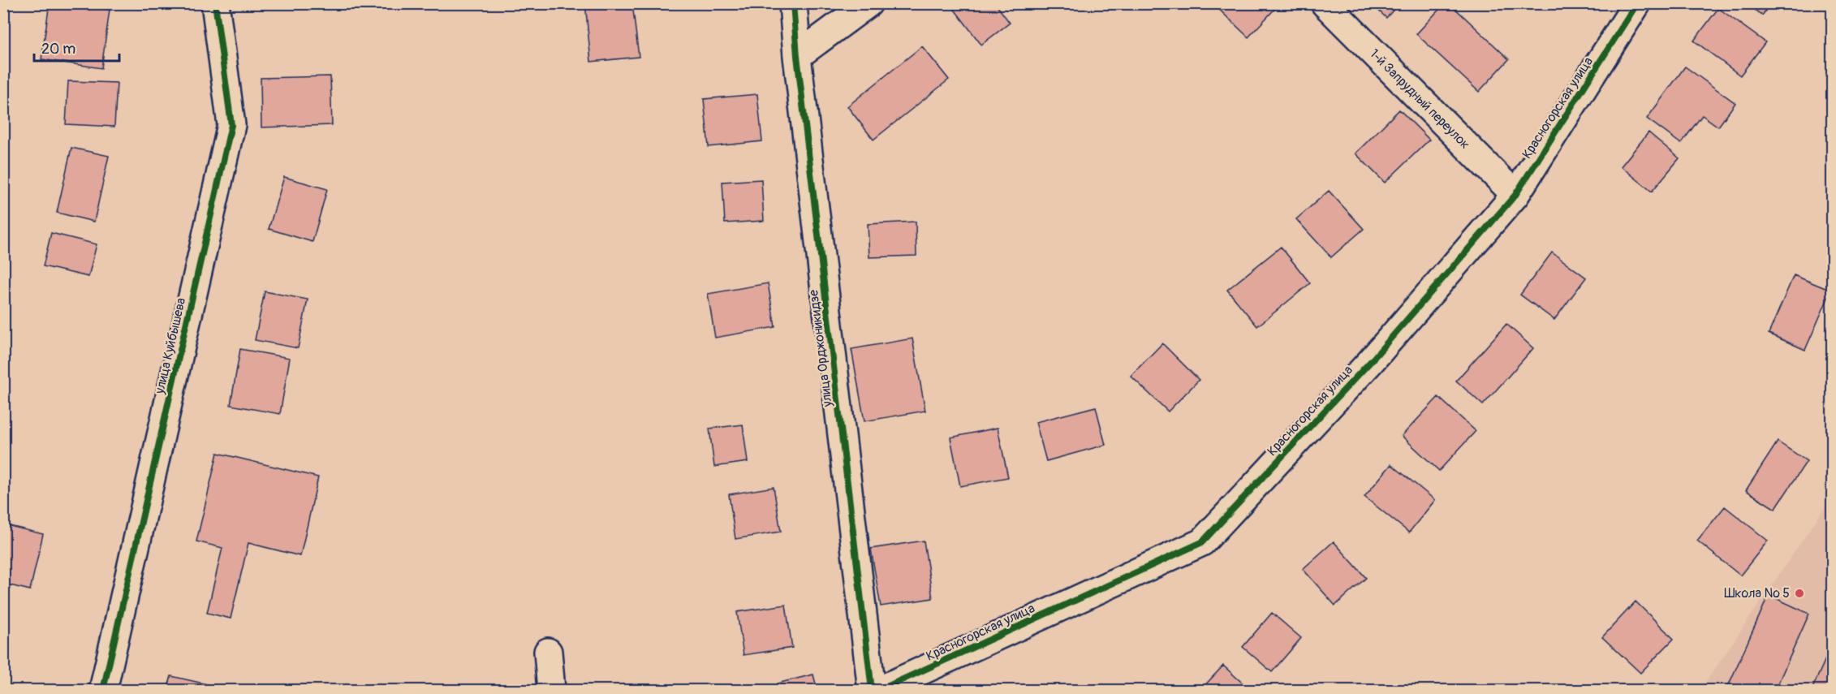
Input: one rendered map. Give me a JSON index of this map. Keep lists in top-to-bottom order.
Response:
{
  "streets": {
    "street": [
      "1-й Запрудный переулок",
      "Красногорская улица",
      "улица Куйбышева",
      "улица Орджоникидзе"
    ]
  },
  "crossings": [
    ["1-й Запрудный переулок", "Красногорская улица"]
  ],
  "places": ["Школа № 5"],
  "scale_bar": "20 m"
}
